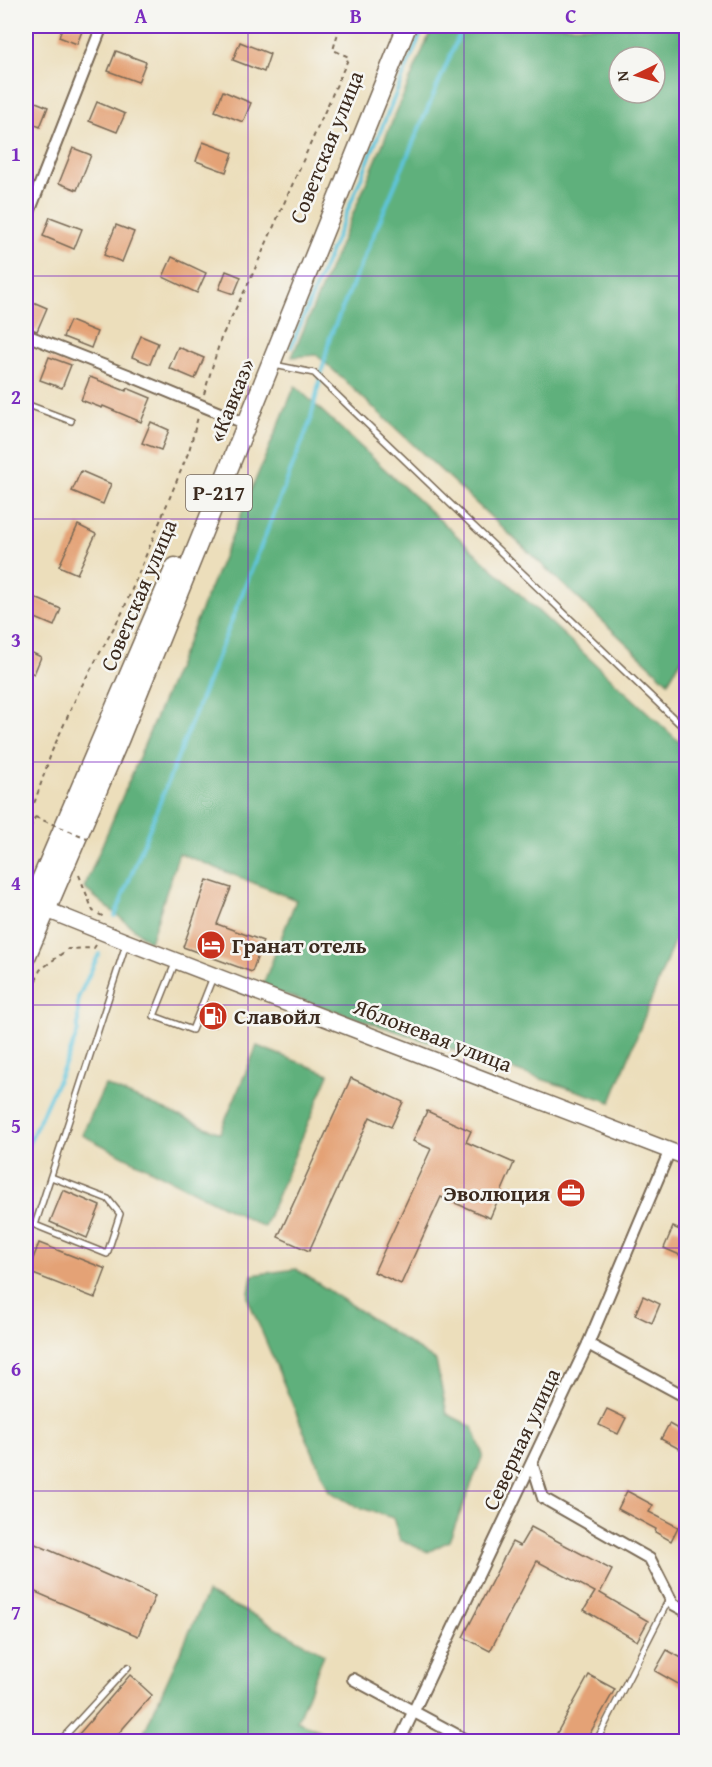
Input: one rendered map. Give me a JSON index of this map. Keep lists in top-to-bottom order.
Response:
{
  "streets": {
    "highway": ["Советская улица", "«Кавказ»", "Р-217"],
    "street": ["Яблоневая улица", "Северная улица"]
  },
  "crossings": [
    ["Советская улица", "«Кавказ»"],
    ["Советская улица", "Яблоневая улица"],
    ["«Кавказ»", "Яблоневая улица"],
    ["Яблоневая улица", "Северная улица"]
  ],
  "places": {
    "hotel": ["Гранат отель"],
    "fuel station": ["Славойл"],
    "office": ["Эволюция"]
  },
  "north": "left",
  "grid": {
    "columns": ["A", "B", "C"],
    "rows": [
      "1",
      "2",
      "3",
      "4",
      "5",
      "6",
      "7"
    ]
  }
}
